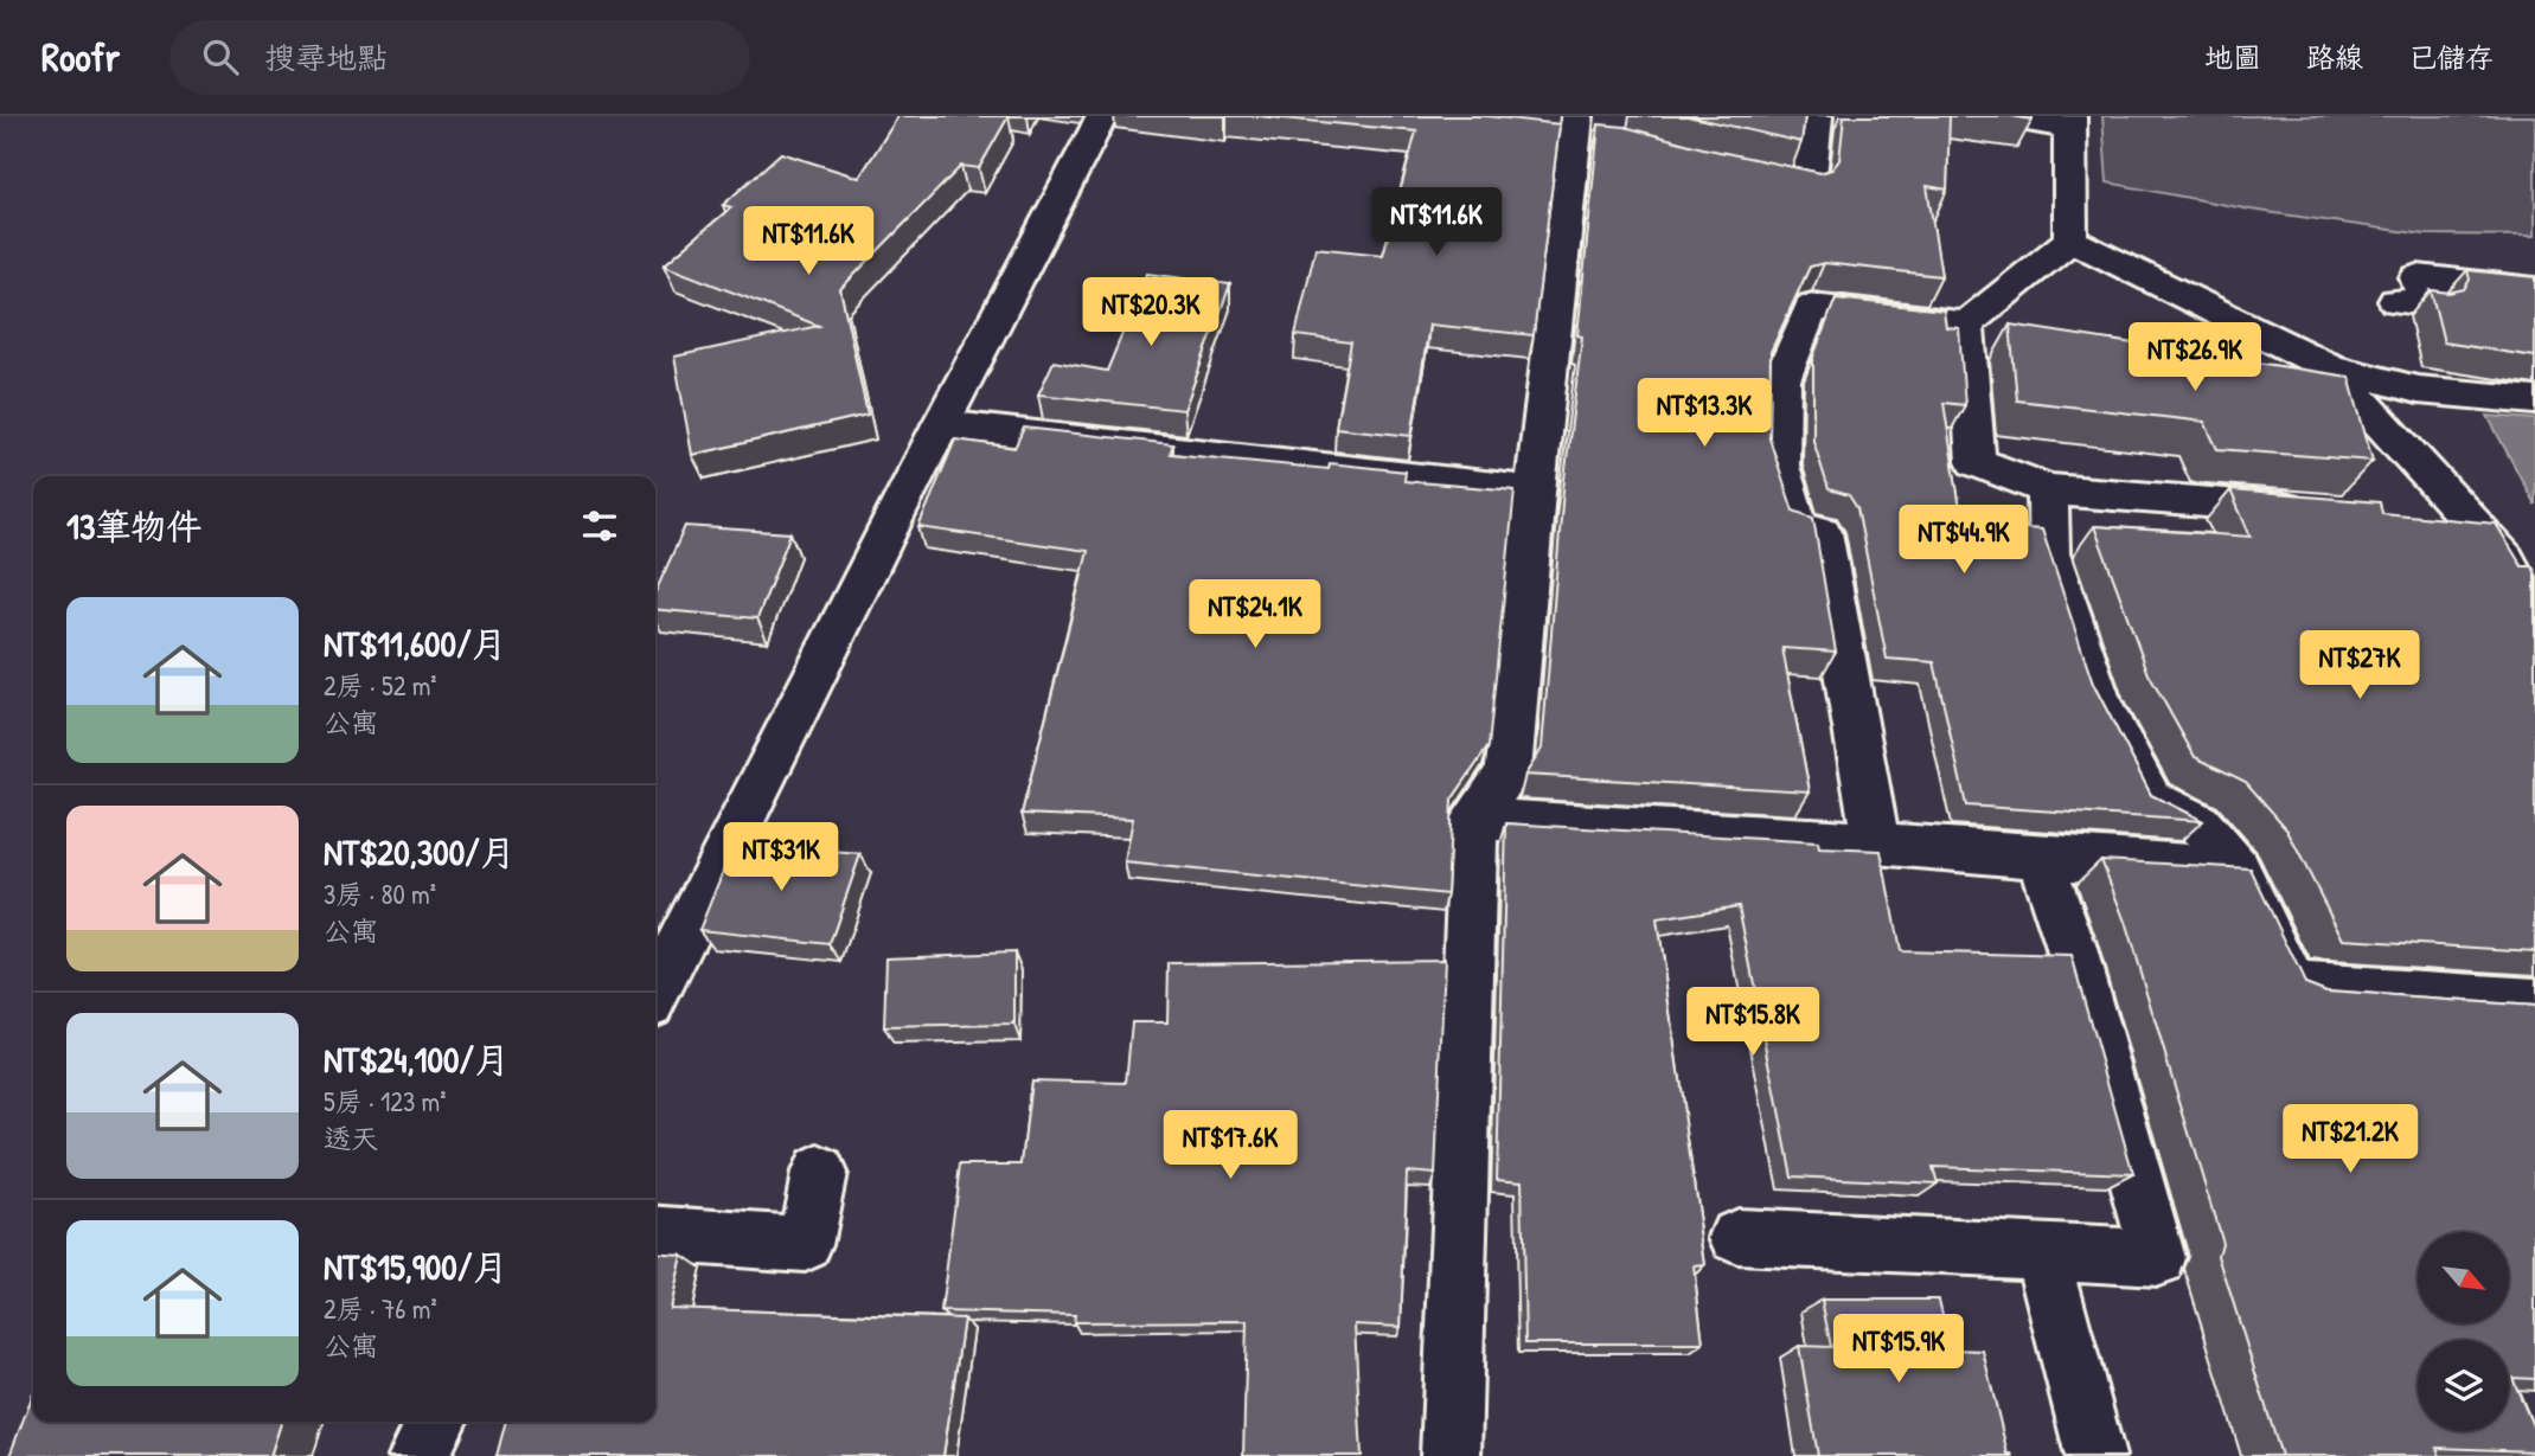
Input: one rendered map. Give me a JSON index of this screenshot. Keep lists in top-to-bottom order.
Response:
{
  "north": "bottom right",
  "page": {
    "header": "Roofr",
    "search": "搜尋地點",
    "nav": ["地圖", "路線", "已儲存"],
    "price": [
      "NT$11.6K",
      "NT$11.6K",
      "NT$20.3K",
      "NT$26.9K",
      "NT$13.3K",
      "NT$44.9K",
      "NT$24.1K",
      "NT$27K",
      "NT$31K",
      "NT$15.8K",
      "NT$21.2K",
      "NT$17.6K",
      "NT$15.9K"
    ],
    "heading": "13筆物件",
    "list": [
      {
        "name": "NT$11,600/月",
        "note": "2房 · 52 m² · 公寓"
      },
      {
        "name": "NT$20,300/月",
        "note": "3房 · 80 m² · 公寓"
      },
      {
        "name": "NT$24,100/月",
        "note": "5房 · 123 m² · 透天"
      },
      {
        "name": "NT$15,900/月",
        "note": "2房 · 76 m² · 公寓"
      }
    ]
  }
}
